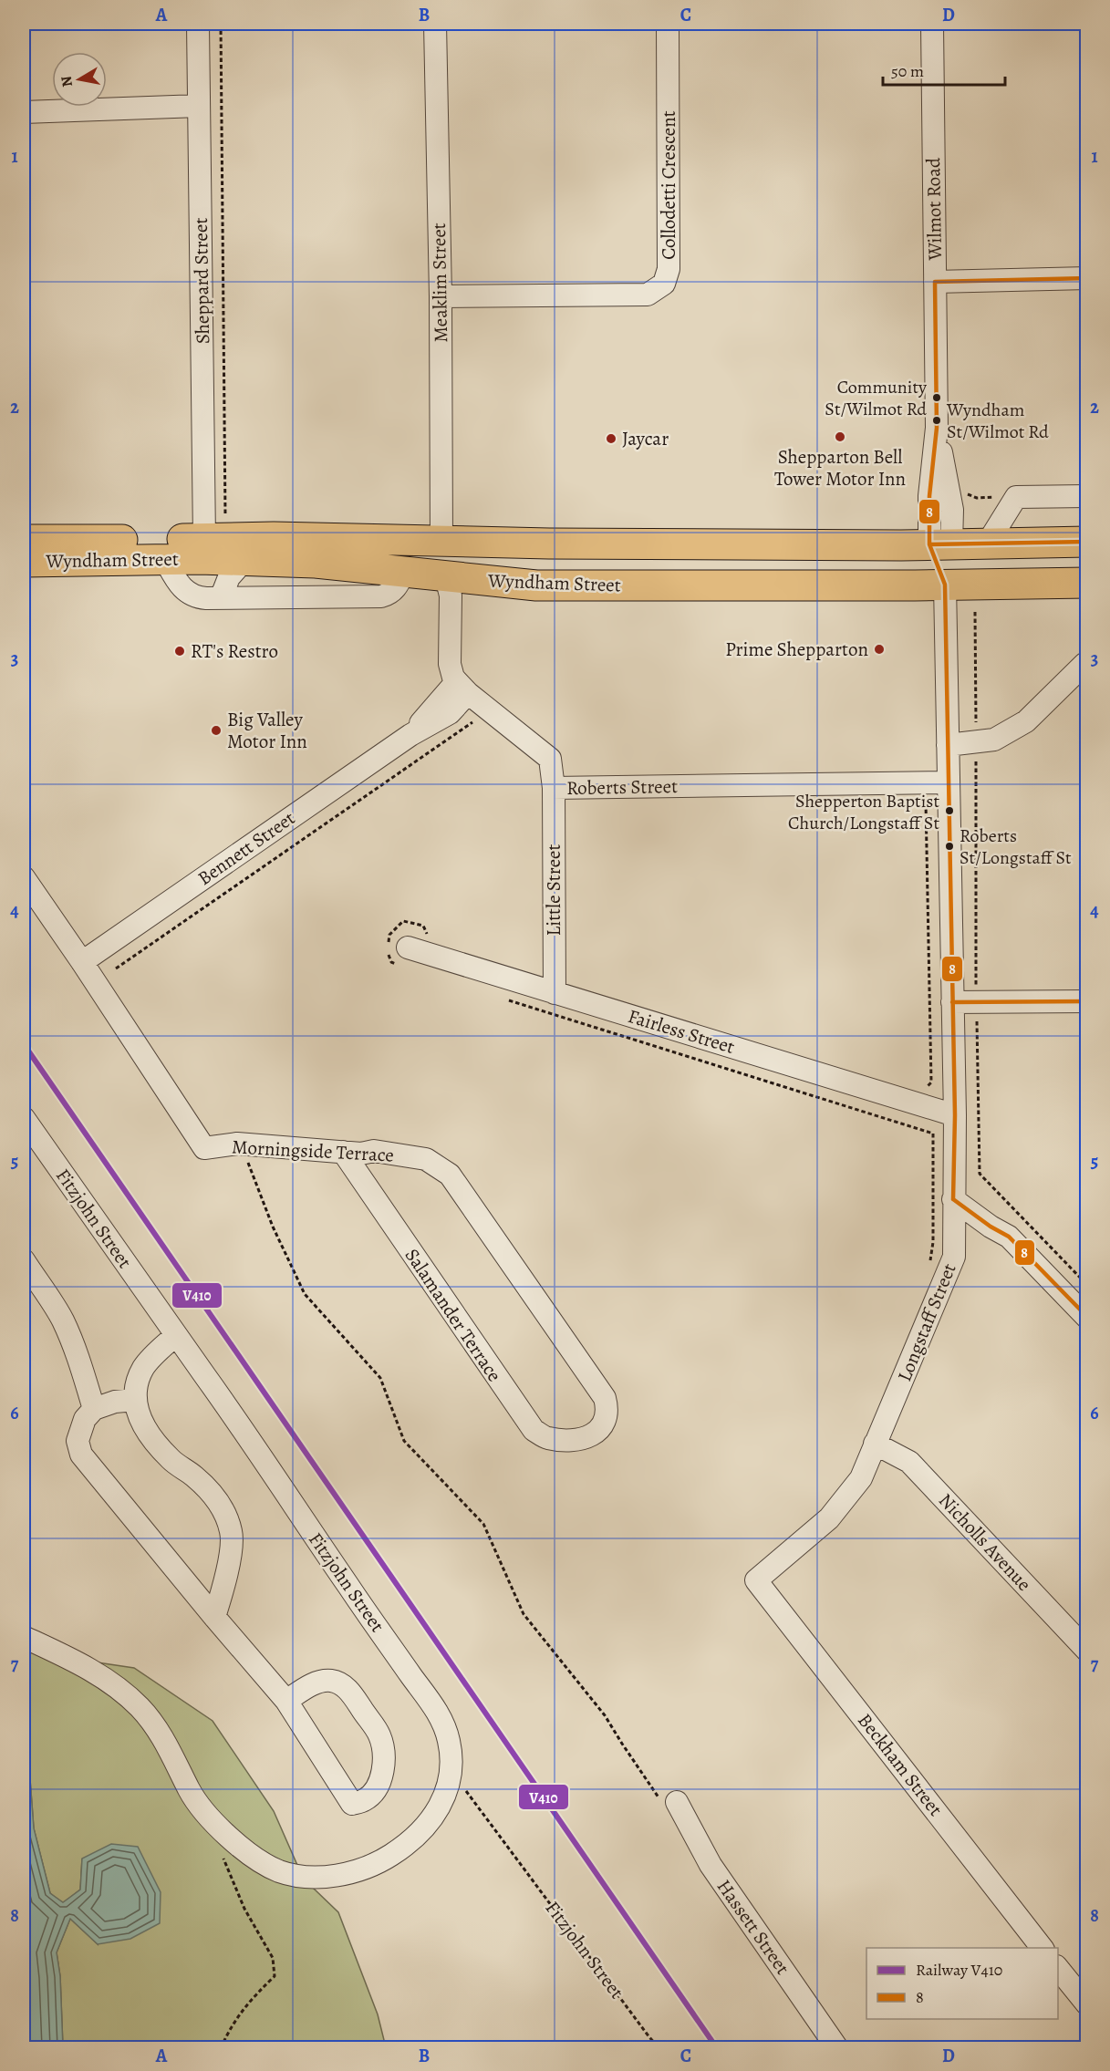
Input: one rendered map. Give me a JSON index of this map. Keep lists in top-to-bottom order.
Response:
{
  "streets": {
    "highway": ["Wyndham Street"],
    "street": [
      "Collodetti Crescent",
      "Wilmot Road",
      "Sheppard Street",
      "Meaklim Street",
      "Roberts Street",
      "Bennett Street",
      "Little Street",
      "Fairless Street",
      "Morningside Terrace",
      "Fitzjohn Street",
      "Salamander Terrace",
      "Longstaff Street",
      "Nicholls Avenue",
      "Beckham Street",
      "Hassett Street"
    ]
  },
  "crossings": [
    ["Collodetti Crescent", "Meaklim Street"],
    ["Wilmot Road", "Wyndham Street"],
    ["Sheppard Street", "Wyndham Street"],
    ["Meaklim Street", "Wyndham Street"],
    ["Wyndham Street", "Longstaff Street"],
    ["Roberts Street", "Bennett Street"],
    ["Roberts Street", "Little Street"],
    ["Roberts Street", "Longstaff Street"],
    ["Bennett Street", "Morningside Terrace"],
    ["Little Street", "Fairless Street"],
    ["Fairless Street", "Longstaff Street"],
    ["Morningside Terrace", "Salamander Terrace"],
    ["Longstaff Street", "Nicholls Avenue"],
    ["Longstaff Street", "Beckham Street"]
  ],
  "places": [
    "Community St/Wilmot Rd",
    "Wyndham St/Wilmot Rd",
    "Shepparton Bell Tower Motor Inn",
    "Jaycar",
    "Prime Shepparton",
    "RT's Restro",
    "Big Valley Motor Inn",
    "Shepperton Baptist Church/Longstaff St",
    "Roberts St/Longstaff St"
  ],
  "lines": ["transit line 8", "rail line V410"],
  "legend": ["Railway V410", "8"],
  "scale_bar": "50 m",
  "north": "left",
  "grid": {
    "columns": [
      "A",
      "B",
      "C",
      "D"
    ],
    "rows": [
      "1",
      "2",
      "3",
      "4",
      "5",
      "6",
      "7",
      "8"
    ]
  }
}
